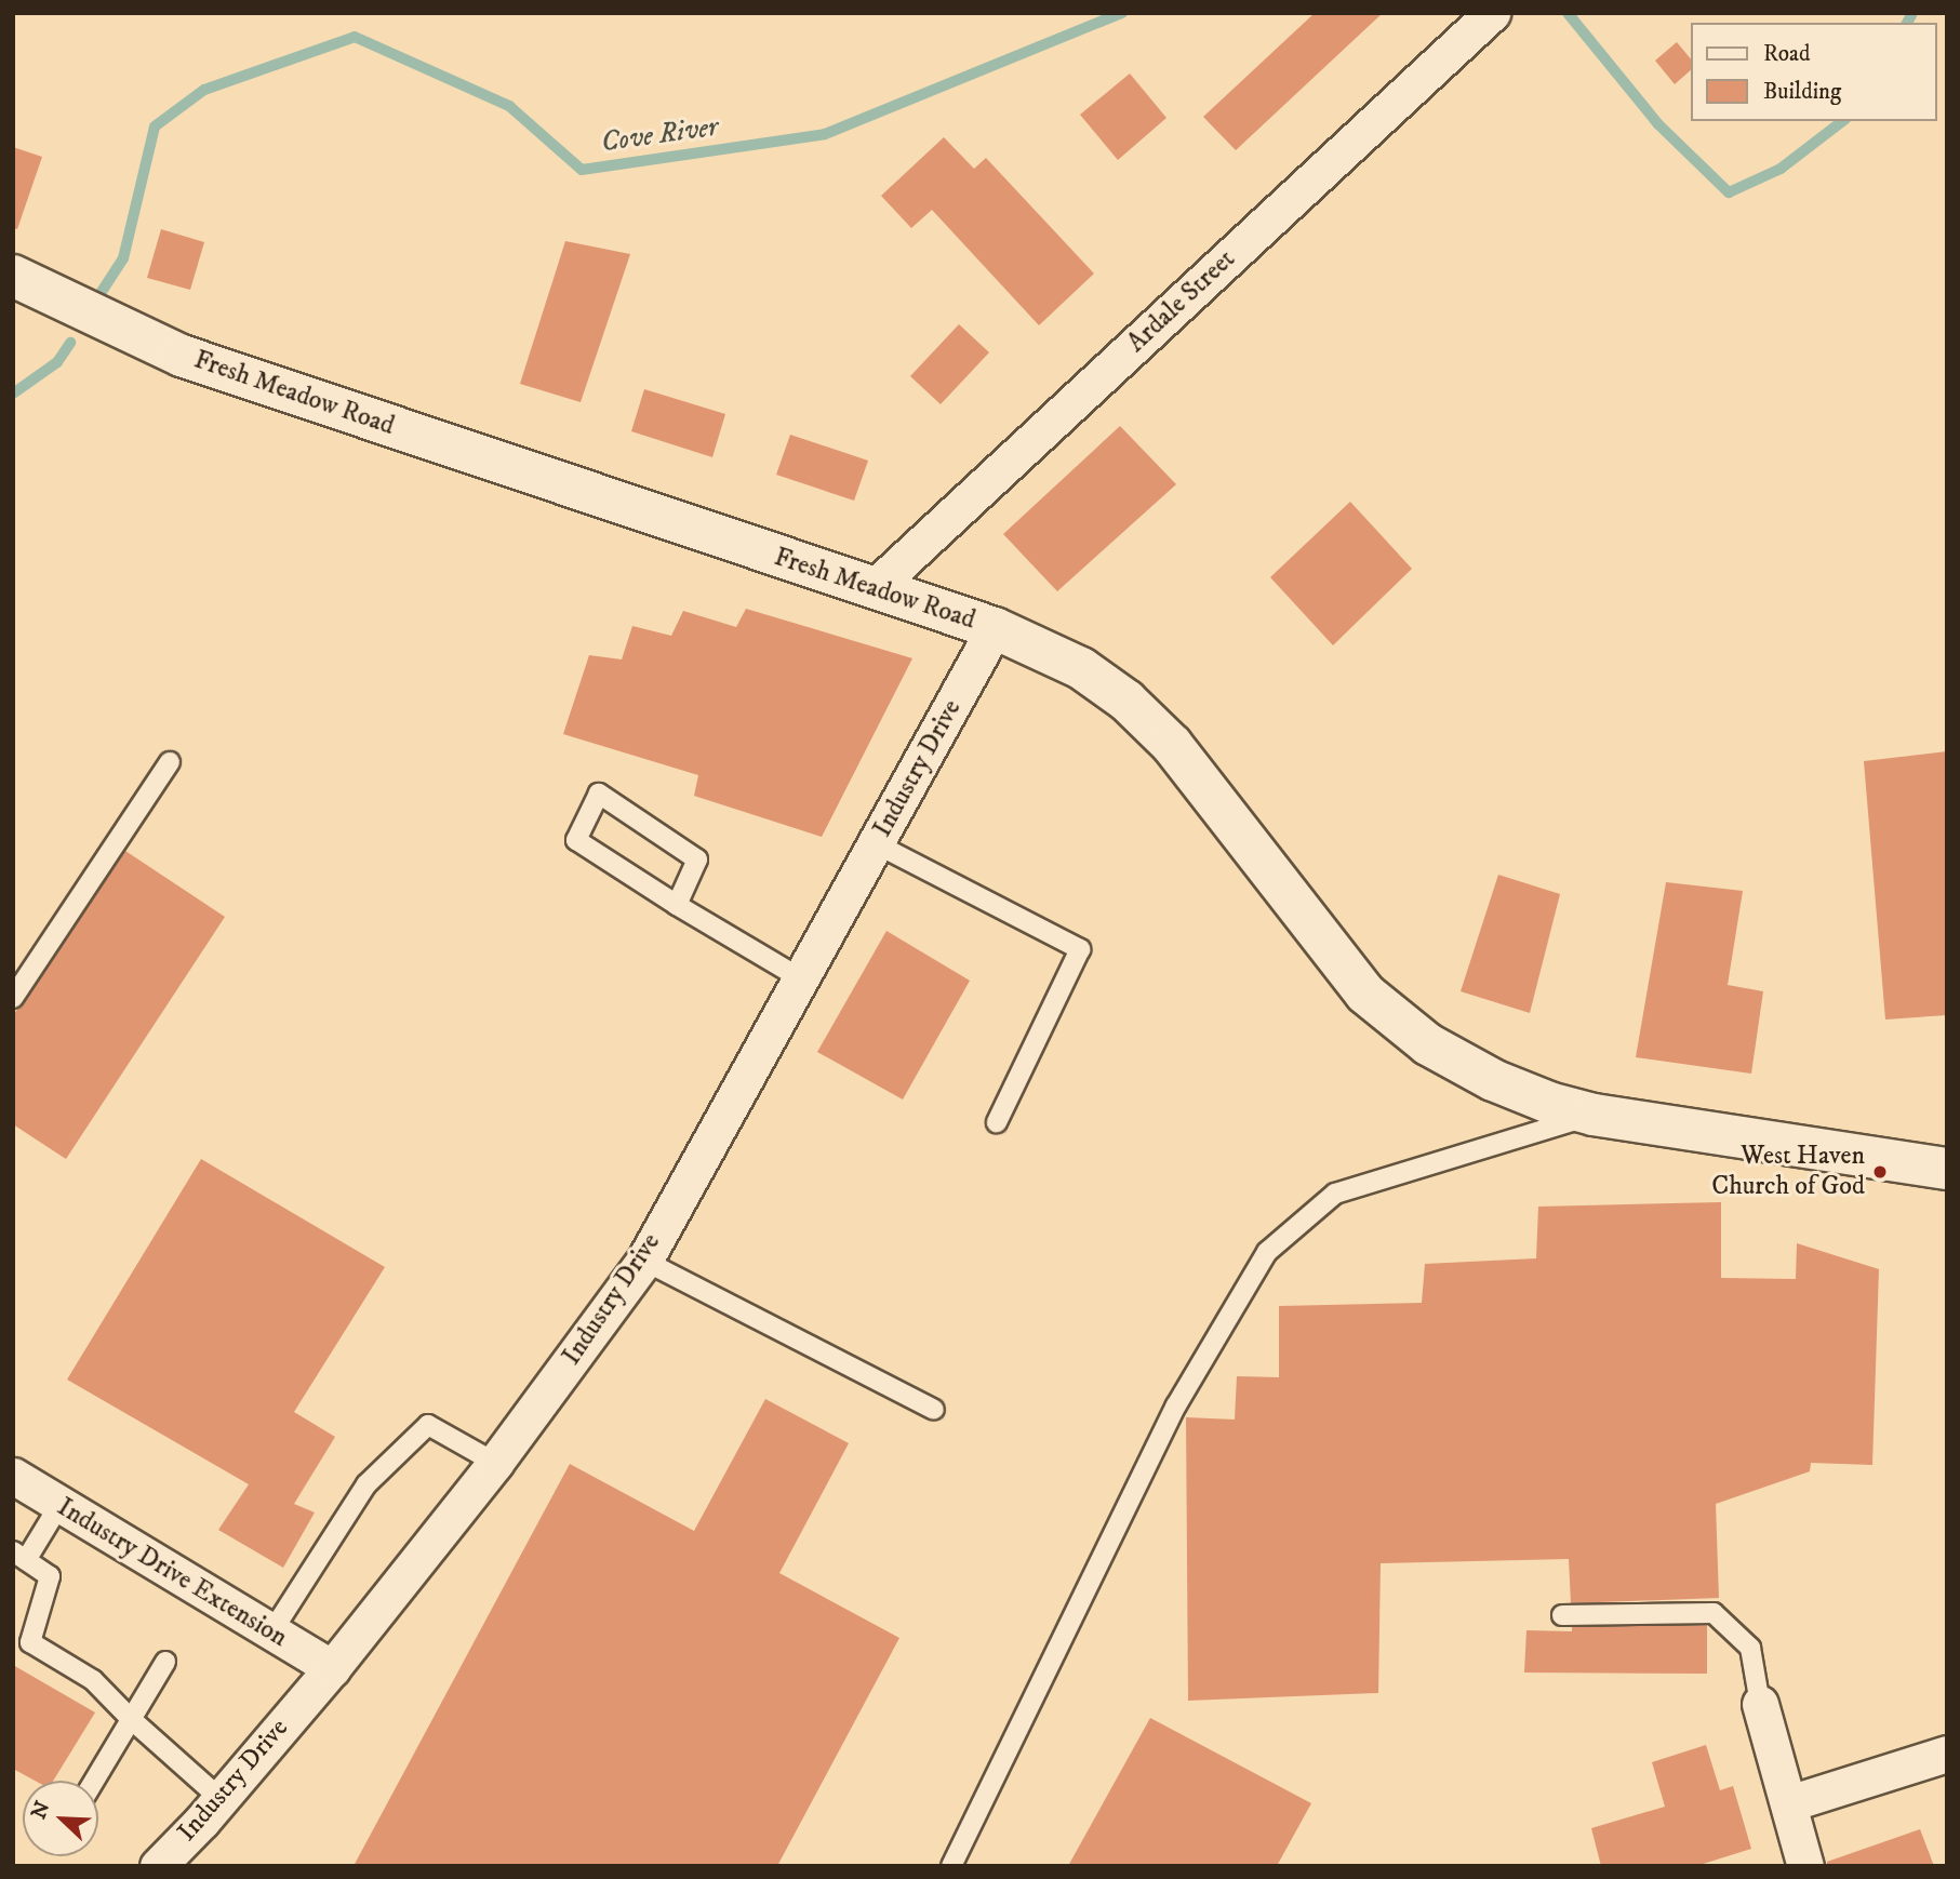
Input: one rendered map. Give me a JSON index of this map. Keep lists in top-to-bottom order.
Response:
{
  "streets": {
    "street": [
      "Ardale Street",
      "Fresh Meadow Road",
      "Industry Drive",
      "Industry Drive Extension"
    ]
  },
  "crossings": [
    ["Ardale Street", "Fresh Meadow Road"],
    ["Fresh Meadow Road", "Industry Drive"],
    ["Industry Drive", "Industry Drive Extension"]
  ],
  "water": ["Cove River"],
  "places": ["West Haven Church of God"],
  "legend": ["Road", "Building"],
  "north": "top left"
}
